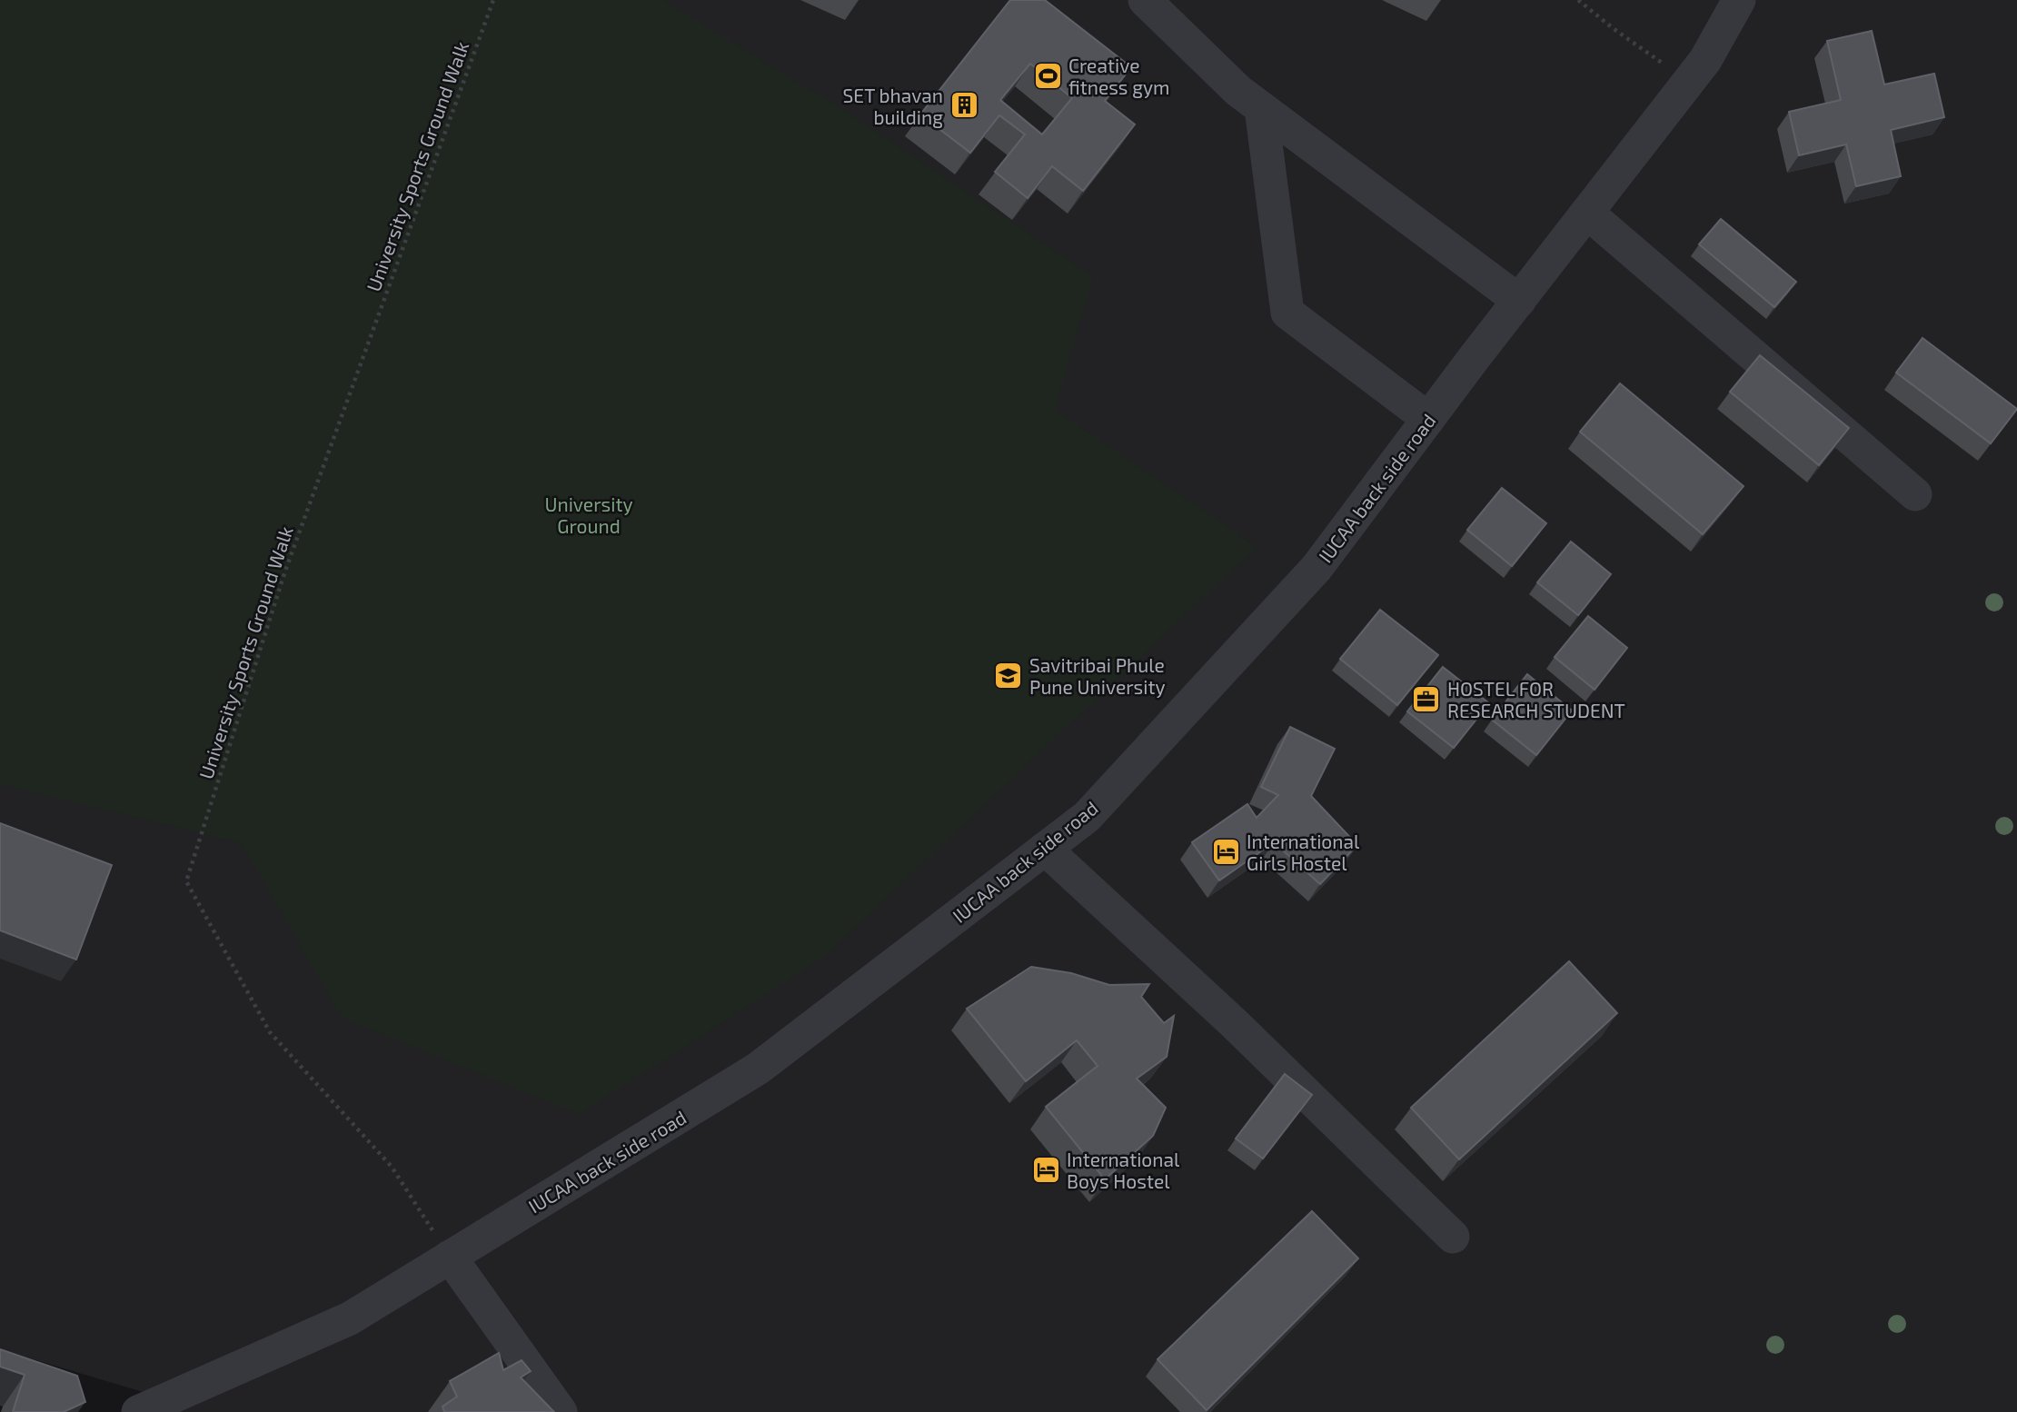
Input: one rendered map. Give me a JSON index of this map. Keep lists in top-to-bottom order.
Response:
{
  "streets": {
    "lane": ["IUCAA back side road"],
    "path": ["University Sports Ground Walk"]
  },
  "crossings": [
    ["University Sports Ground Walk", "IUCAA back side road"]
  ],
  "parks": ["University Ground"],
  "places": {
    "sports": ["Creative fitness gym"],
    "building": ["SET bhavan building"],
    "school or university": ["Savitribai Phule Pune University"],
    "office": ["HOSTEL FOR RESEARCH STUDENT"],
    "hotel": ["International Girls Hostel", "International Boys Hostel"]
  }
}
